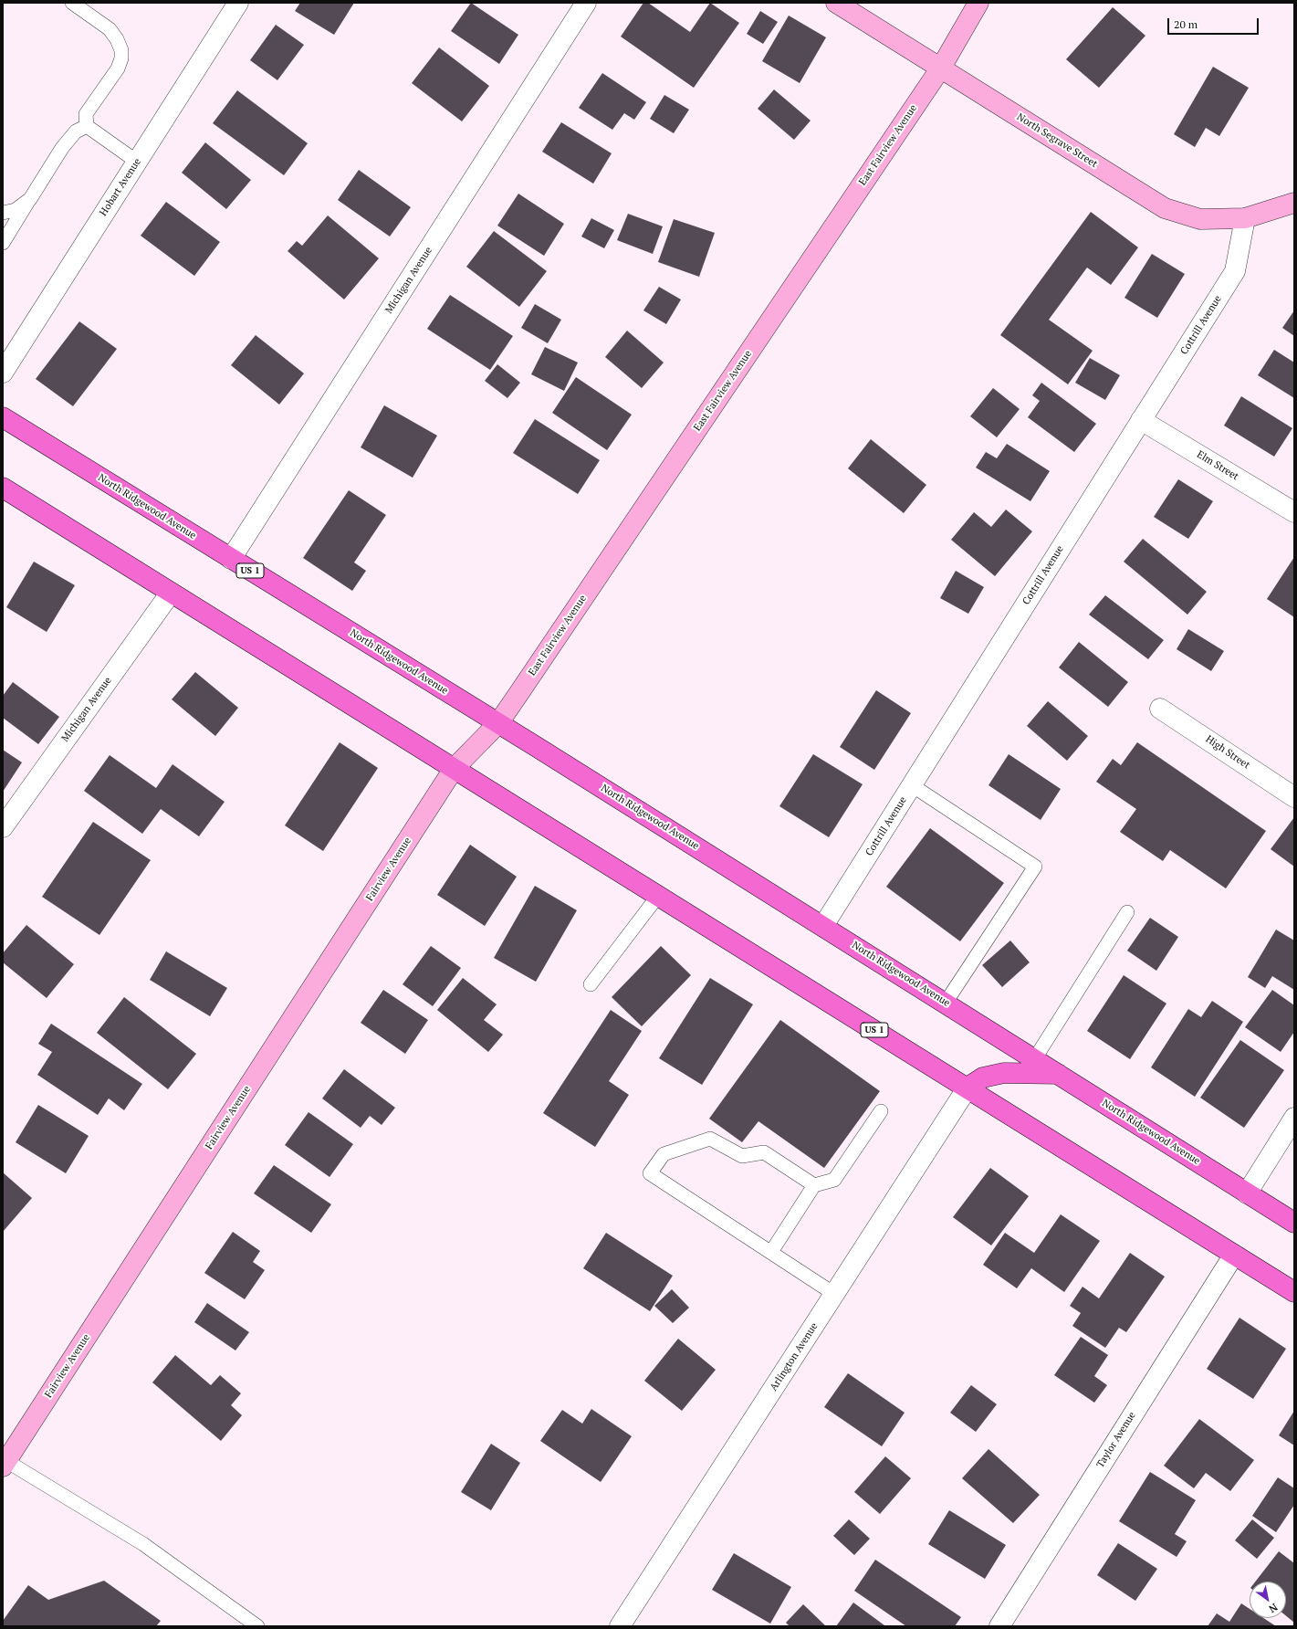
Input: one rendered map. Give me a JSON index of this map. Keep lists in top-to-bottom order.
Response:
{
  "streets": {
    "main road": [
      "North Segrave Street",
      "East Fairview Avenue",
      "North Ridgewood Avenue",
      "US 1",
      "Fairview Avenue"
    ],
    "street": [
      "Hobart Avenue",
      "Michigan Avenue",
      "Cottrill Avenue",
      "Elm Street",
      "High Street",
      "Arlington Avenue",
      "Taylor Avenue"
    ]
  },
  "crossings": [
    ["North Segrave Street", "East Fairview Avenue"],
    ["North Segrave Street", "Cottrill Avenue"],
    ["East Fairview Avenue", "North Ridgewood Avenue"],
    ["East Fairview Avenue", "US 1"],
    ["East Fairview Avenue", "Fairview Avenue"],
    ["Michigan Avenue", "North Ridgewood Avenue"],
    ["Michigan Avenue", "US 1"],
    ["Cottrill Avenue", "Elm Street"],
    ["Cottrill Avenue", "North Ridgewood Avenue"],
    ["US 1", "Fairview Avenue"],
    ["US 1", "Arlington Avenue"],
    ["US 1", "Taylor Avenue"]
  ],
  "scale_bar": "20 m",
  "north": "bottom right"
}
